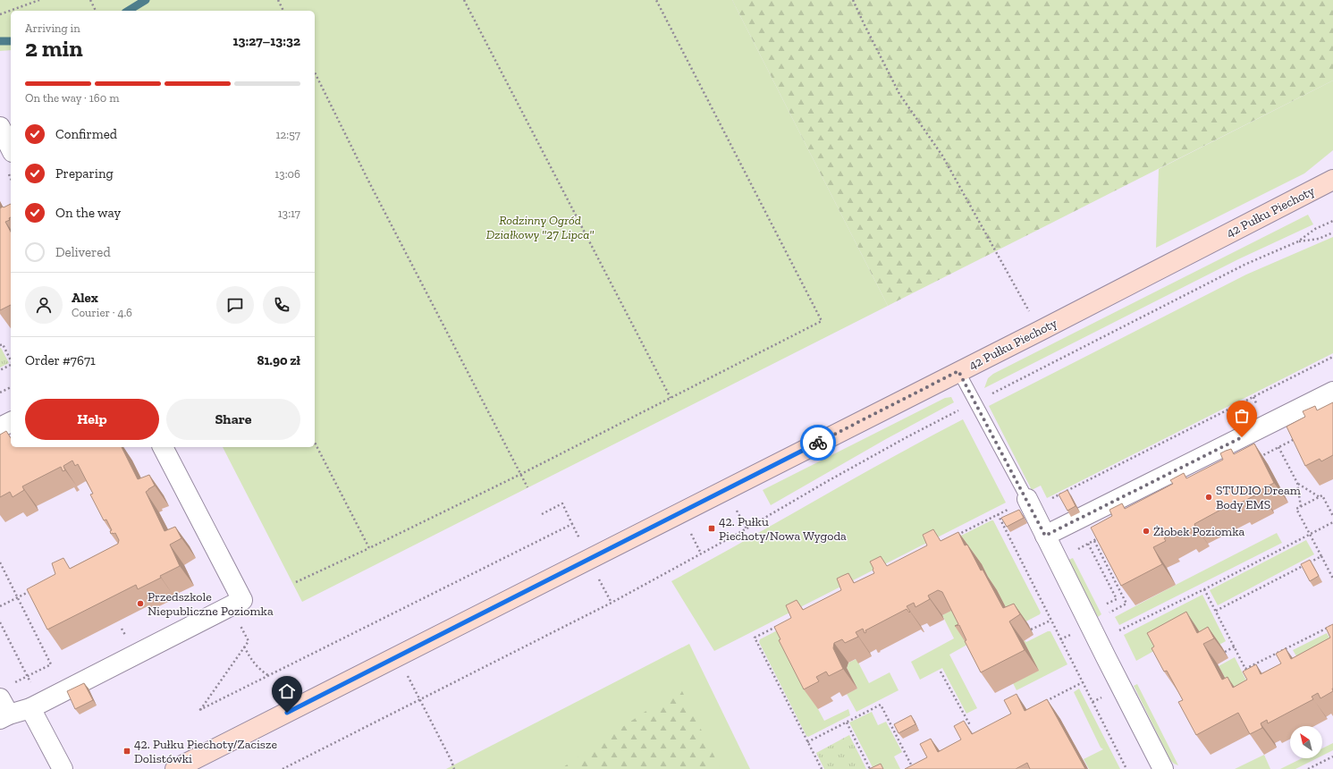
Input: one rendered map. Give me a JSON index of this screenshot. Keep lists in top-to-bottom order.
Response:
{
  "streets": {
    "street": ["42 Pułku Piechoty"]
  },
  "parks": ["Rodzinny Ogród Działkowy \"27 Lipca\""],
  "places": {
    "other": ["STUDIO Dream Body EMS", "Żłobek Poziomka", "Przedszkole Niepubliczne Poziomka"],
    "transit": ["42. Pułku Piechoty/Nowa Wygoda", "42. Pułku Piechoty/Zacisze Dolistówki"]
  },
  "north": "top left",
  "page": {
    "heading": ["2 min", "Arriving in", "13:27–13:32"],
    "panel": [
      "Alex",
      "Courier · 4.6",
      "Order #7671",
      "81.90 zł"
    ],
    "bar": "On the way · 160 m",
    "list": [
      ["Confirmed", "12:57"],
      ["Preparing", "13:06"],
      ["On the way", "13:17"],
      "Delivered"
    ],
    "buttons": ["Help", "Share"]
  }
}
